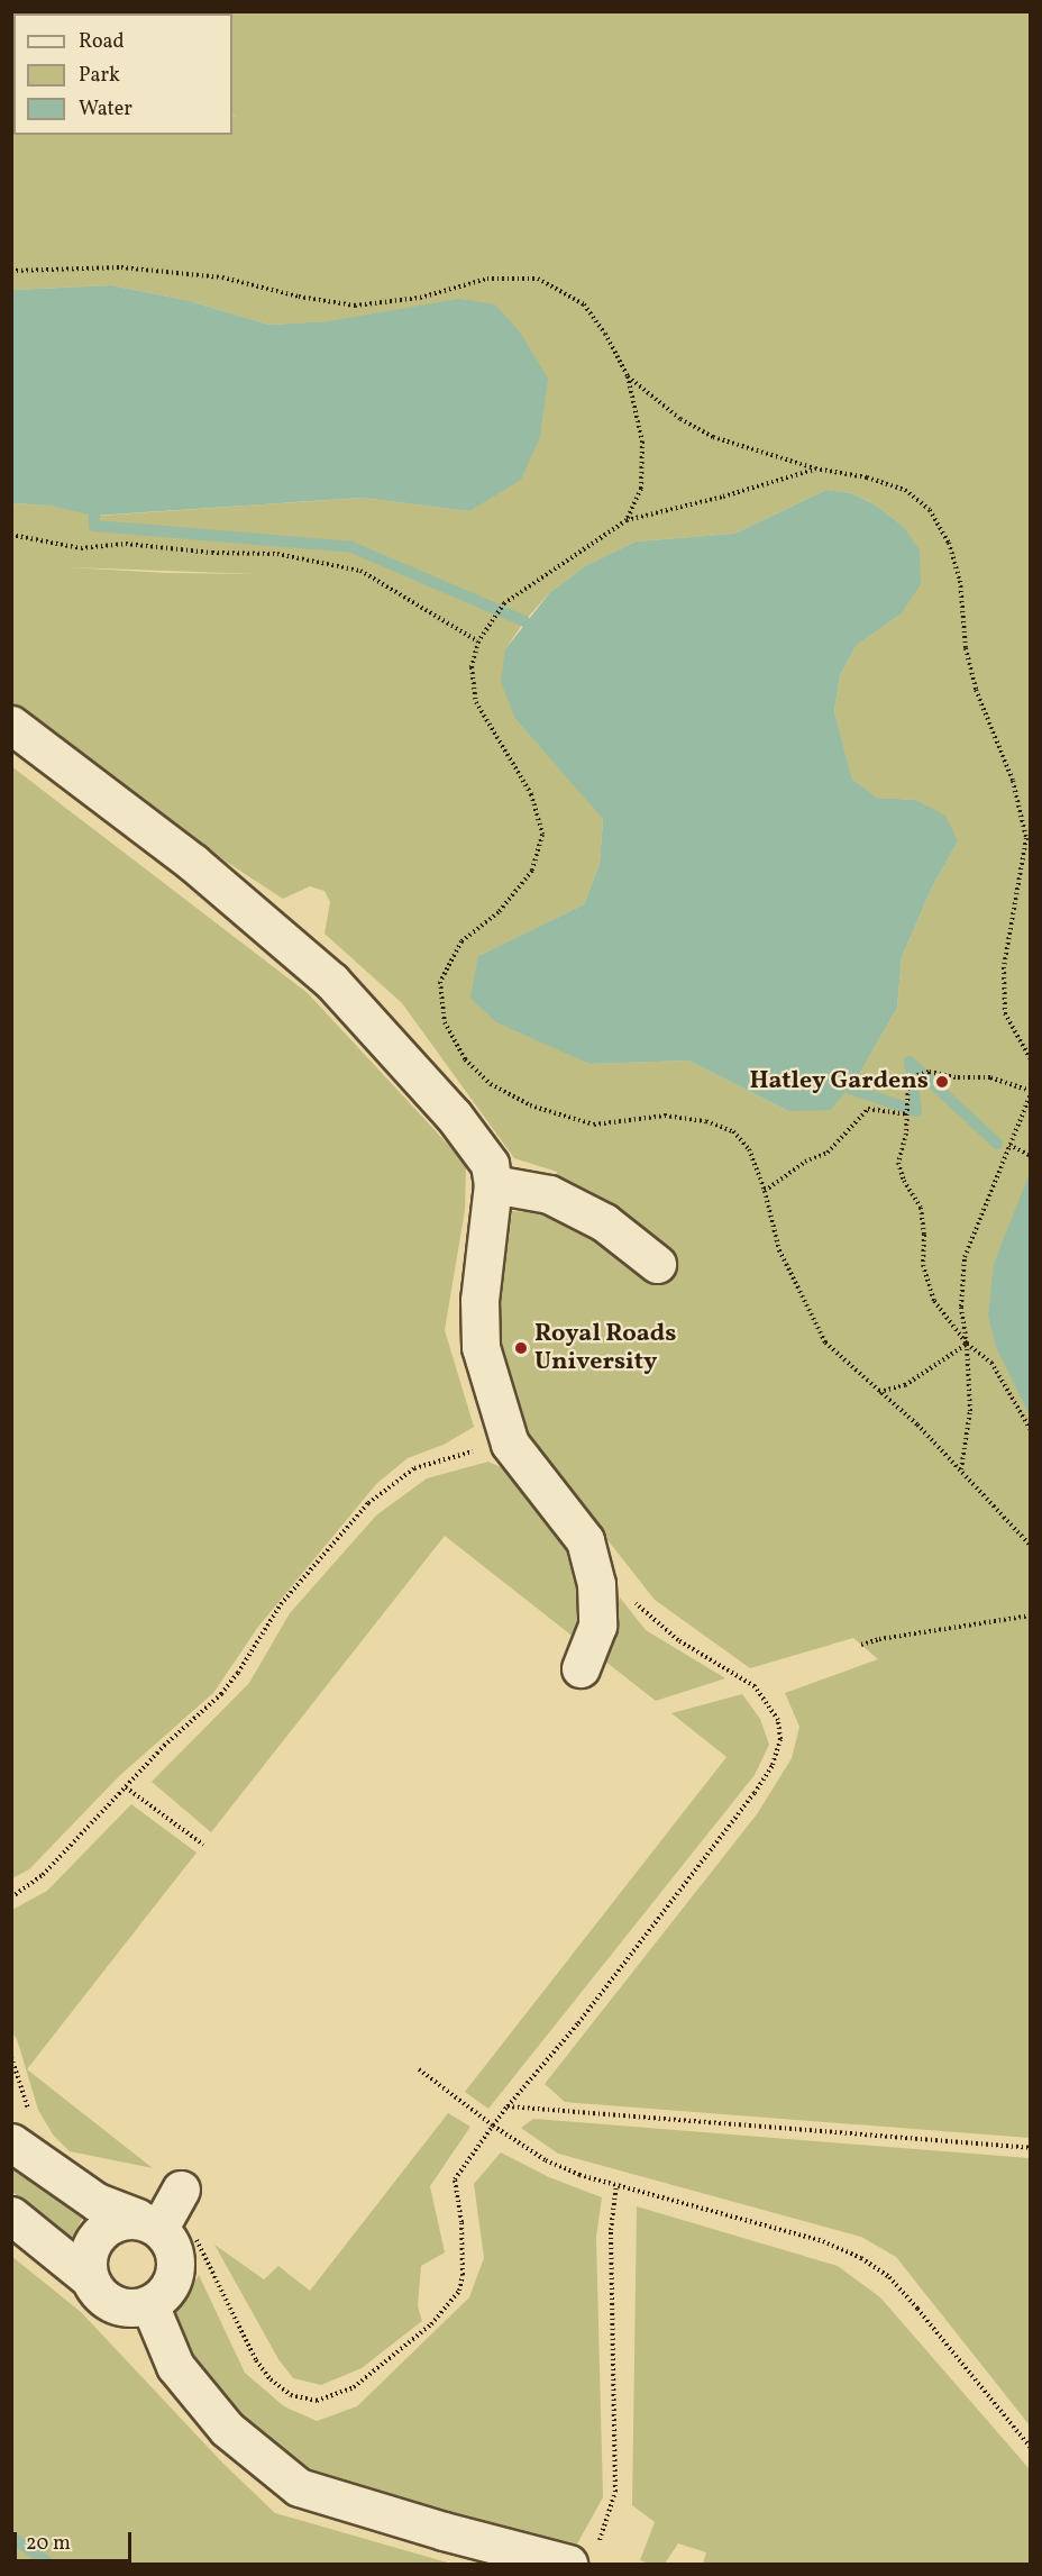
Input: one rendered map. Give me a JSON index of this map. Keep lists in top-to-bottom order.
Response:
{
  "places": ["Hatley Gardens", "Royal Roads University"],
  "legend": ["Road", "Park", "Water"],
  "scale_bar": "20 m"
}
